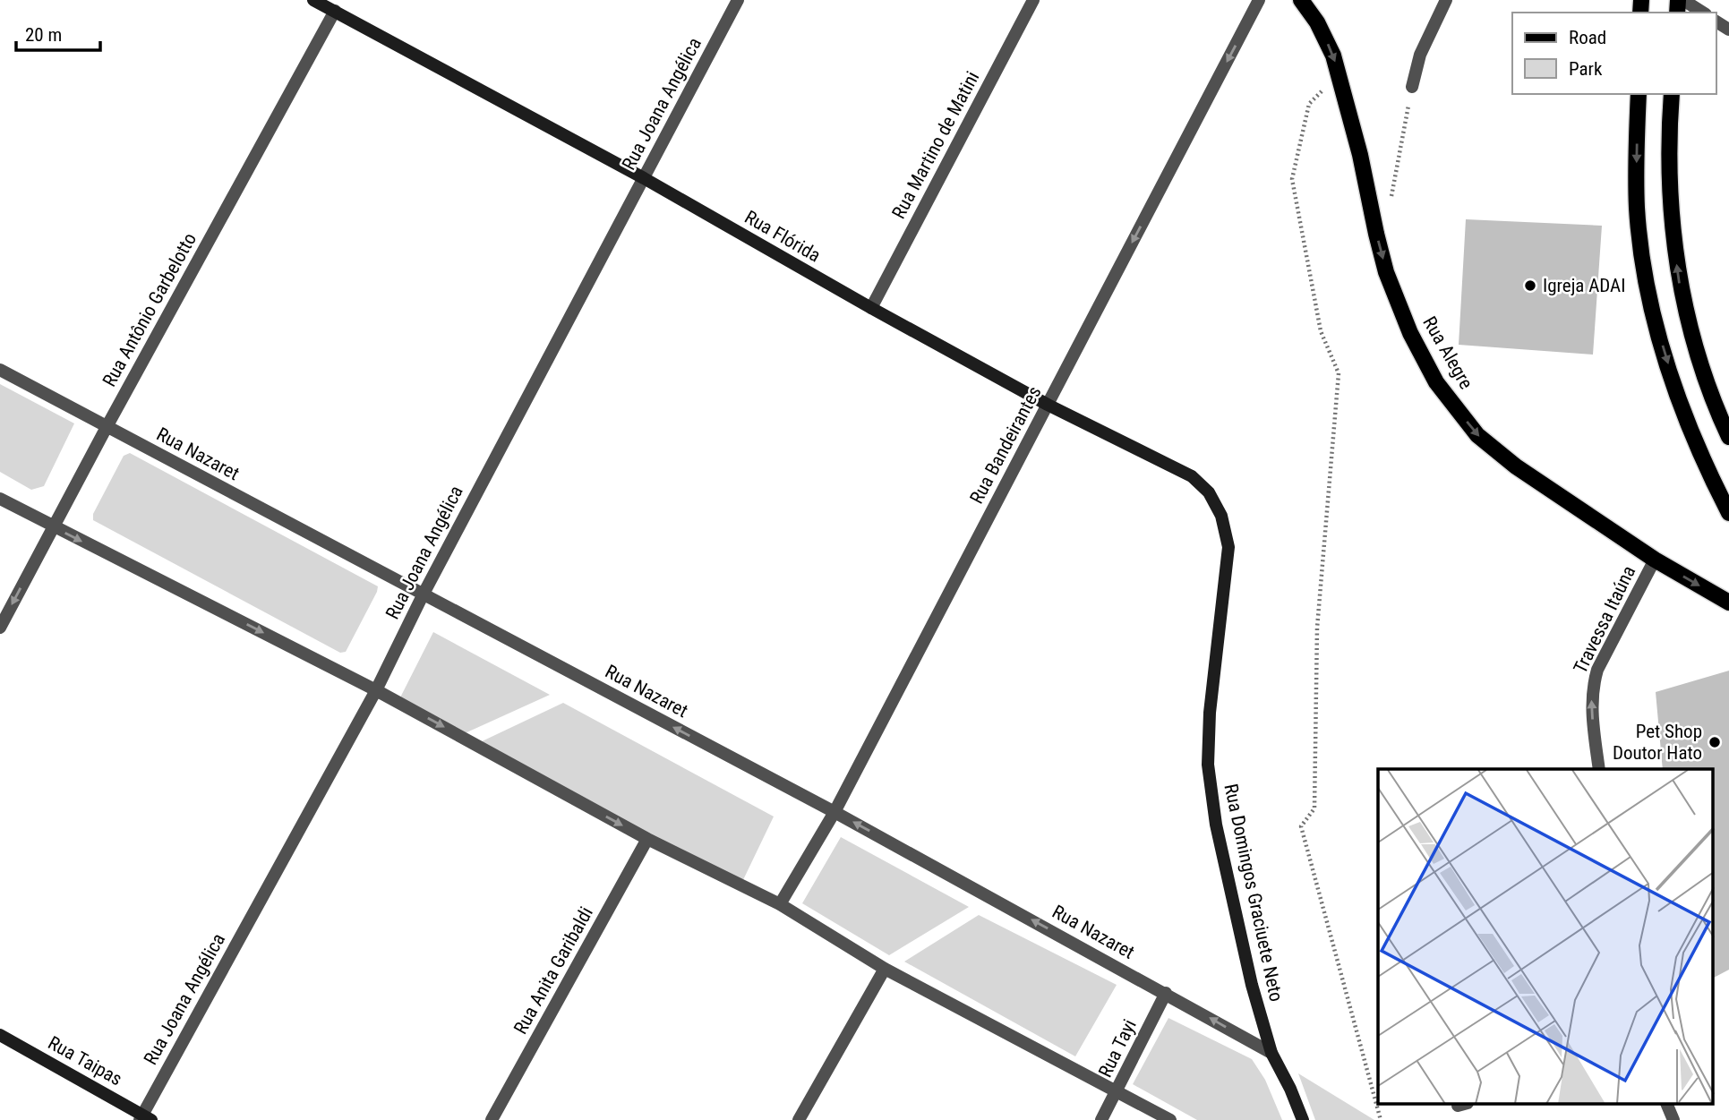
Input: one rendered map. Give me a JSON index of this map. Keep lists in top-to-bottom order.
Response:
{
  "streets": {
    "main road": ["Rua Alegre"],
    "street": [
      "Rua Joana Angélica",
      "Rua Martino de Matini",
      "Rua Flórida",
      "Rua Antônio Garbelotto",
      "Rua Bandeirantes",
      "Rua Nazaret",
      "Travessa Itaúna",
      "Rua Domingos Graciuete Neto",
      "Rua Anita Garibaldi",
      "Rua Tayi",
      "Rua Taipas"
    ]
  },
  "crossings": [
    ["Rua Joana Angélica", "Rua Flórida"],
    ["Rua Joana Angélica", "Rua Nazaret"],
    ["Rua Joana Angélica", "Rua Taipas"],
    ["Rua Martino de Matini", "Rua Flórida"],
    ["Rua Flórida", "Rua Antônio Garbelotto"],
    ["Rua Flórida", "Rua Bandeirantes"],
    ["Rua Flórida", "Rua Domingos Graciuete Neto"],
    ["Rua Antônio Garbelotto", "Rua Nazaret"],
    ["Rua Alegre", "Travessa Itaúna"],
    ["Rua Bandeirantes", "Rua Nazaret"],
    ["Rua Nazaret", "Rua Domingos Graciuete Neto"],
    ["Rua Nazaret", "Rua Tayi"]
  ],
  "one_way": ["Rua Alegre", "Rua Bandeirantes", "Travessa Itaúna"],
  "places": ["Igreja ADAI", "Pet Shop Doutor Hato"],
  "legend": ["Road", "Park"],
  "scale_bar": "20 m"
}
